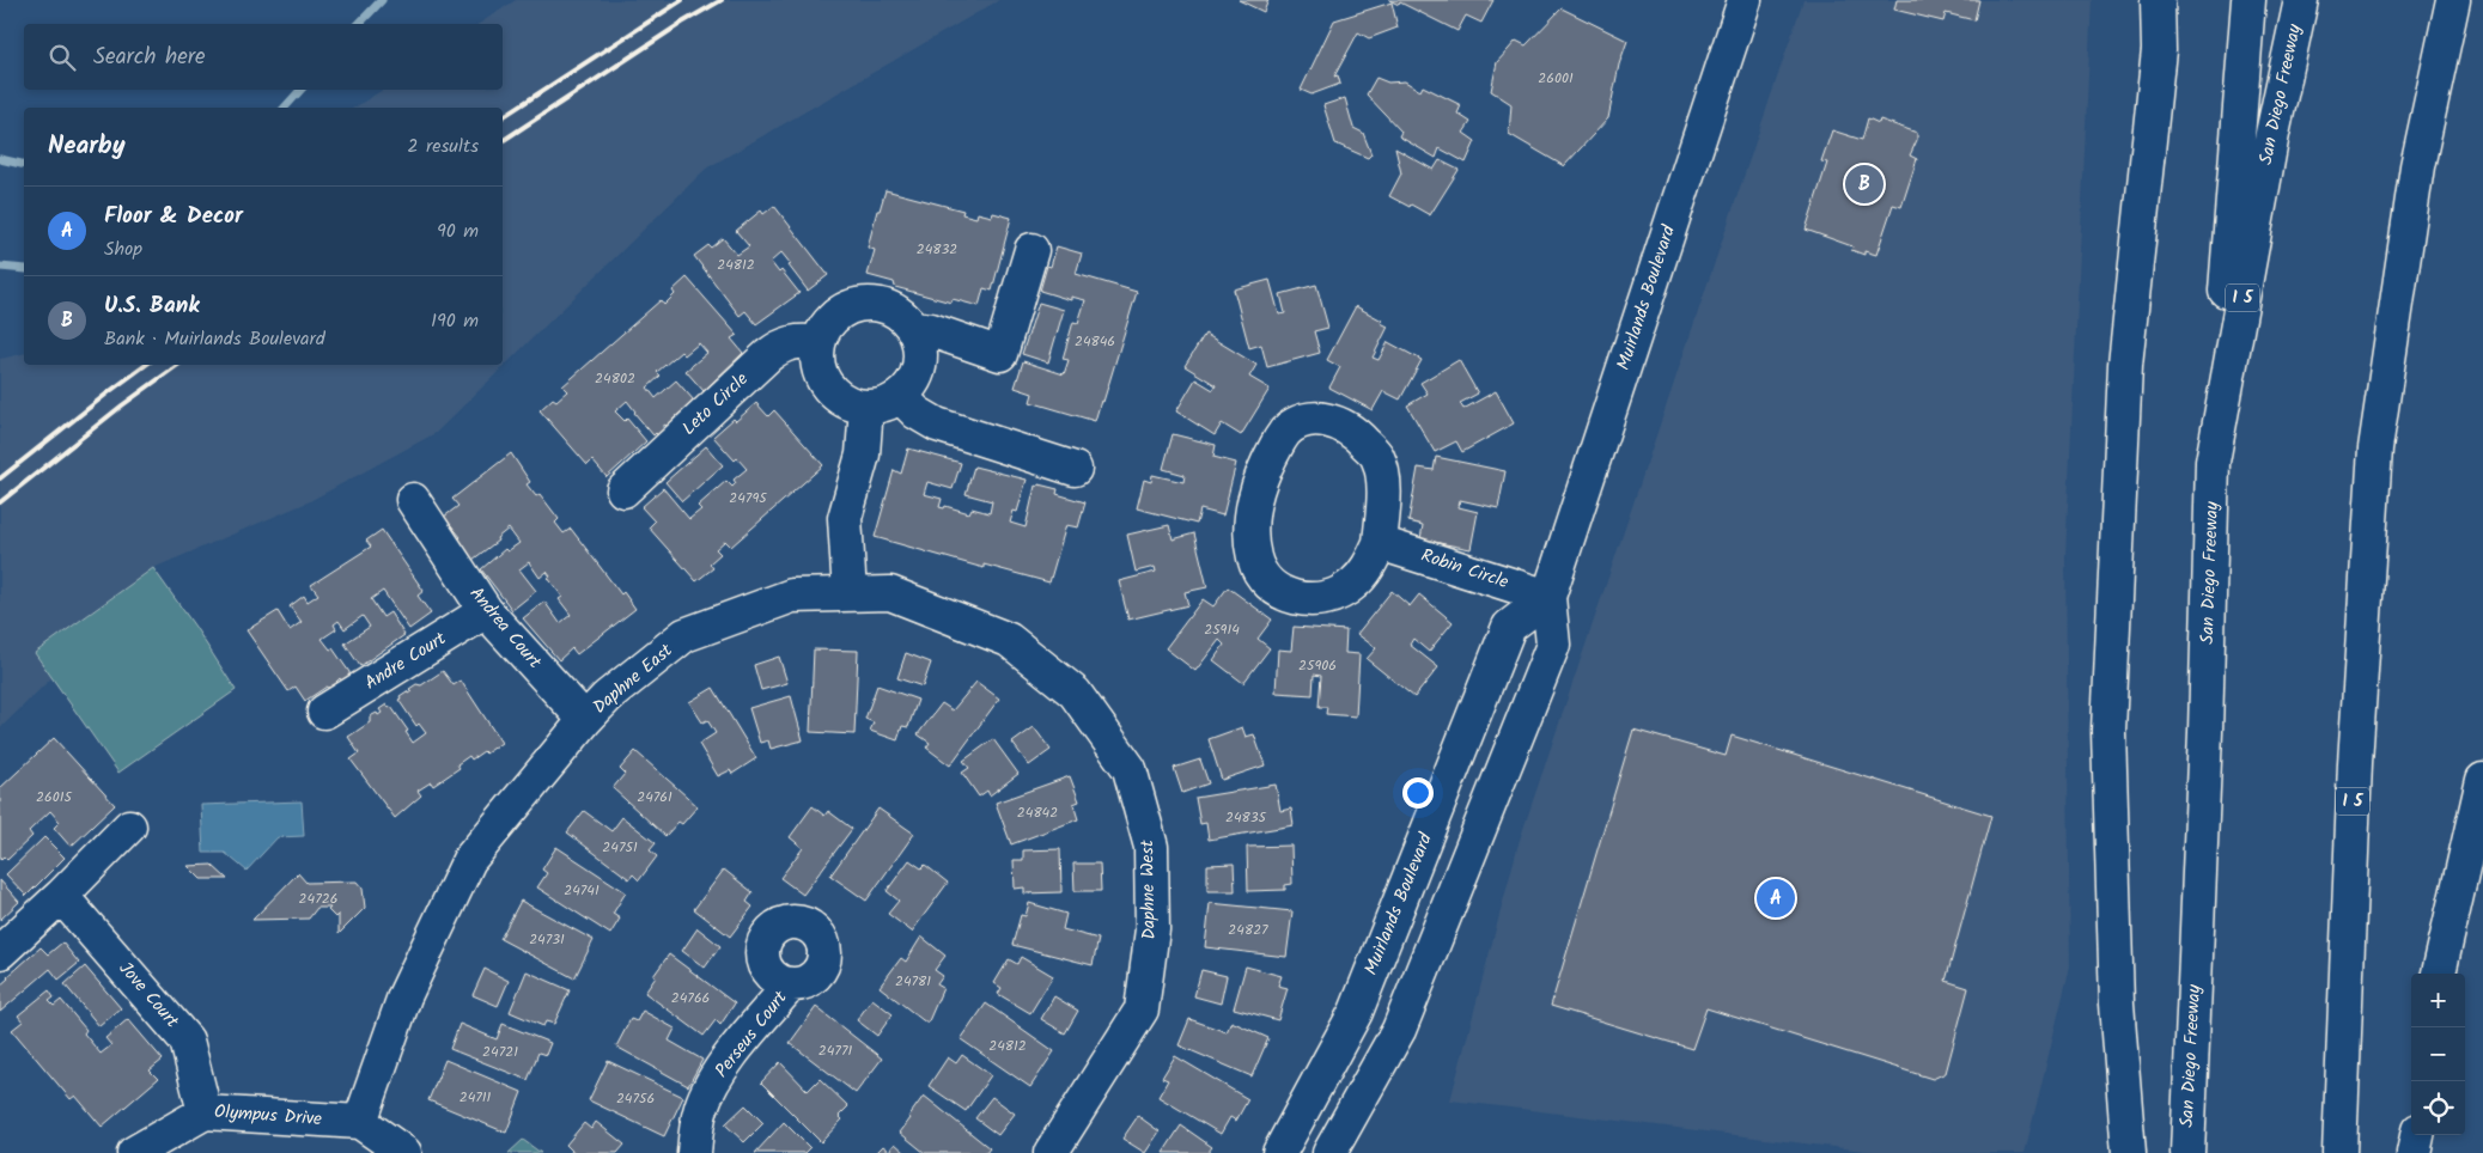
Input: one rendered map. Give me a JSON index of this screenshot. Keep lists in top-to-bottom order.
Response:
{
  "streets": {
    "main road": [
      "San Diego Freeway",
      "Muirlands Boulevard",
      "I 5",
      "Leto Circle",
      "Robin Circle",
      "Andrea Court",
      "Andre Court",
      "Daphne East",
      "Daphne West",
      "Jove Court",
      "Perseus Court",
      "Olympus Drive"
    ]
  },
  "crossings": [
    ["Muirlands Boulevard", "Robin Circle"],
    ["Andrea Court", "Andre Court"],
    ["Andrea Court", "Daphne East"],
    ["Daphne East", "Daphne West"],
    ["Daphne East", "Olympus Drive"],
    ["Jove Court", "Olympus Drive"]
  ],
  "house_numbers": [
    "26001",
    "24832",
    "24812",
    "24846",
    "24802",
    "24795",
    "25914",
    "25906",
    "26015",
    "24761",
    "24842",
    "24835",
    "24751",
    "24741",
    "24726",
    "24827",
    "24731",
    "24781",
    "24766",
    "24812",
    "24771",
    "24721",
    "24711",
    "24756"
  ],
  "page": {
    "search": "Search here",
    "heading": ["Nearby", "2 results"],
    "pins": ["B", "A"],
    "list": [
      {
        "mark": "A",
        "name": "Floor & Decor",
        "note": "Shop",
        "value": "90 m"
      },
      {
        "mark": "B",
        "name": "U.S. Bank",
        "note": "Bank · Muirlands Boulevard",
        "value": "190 m"
      }
    ],
    "map_buttons": ["+", "−"]
  }
}
